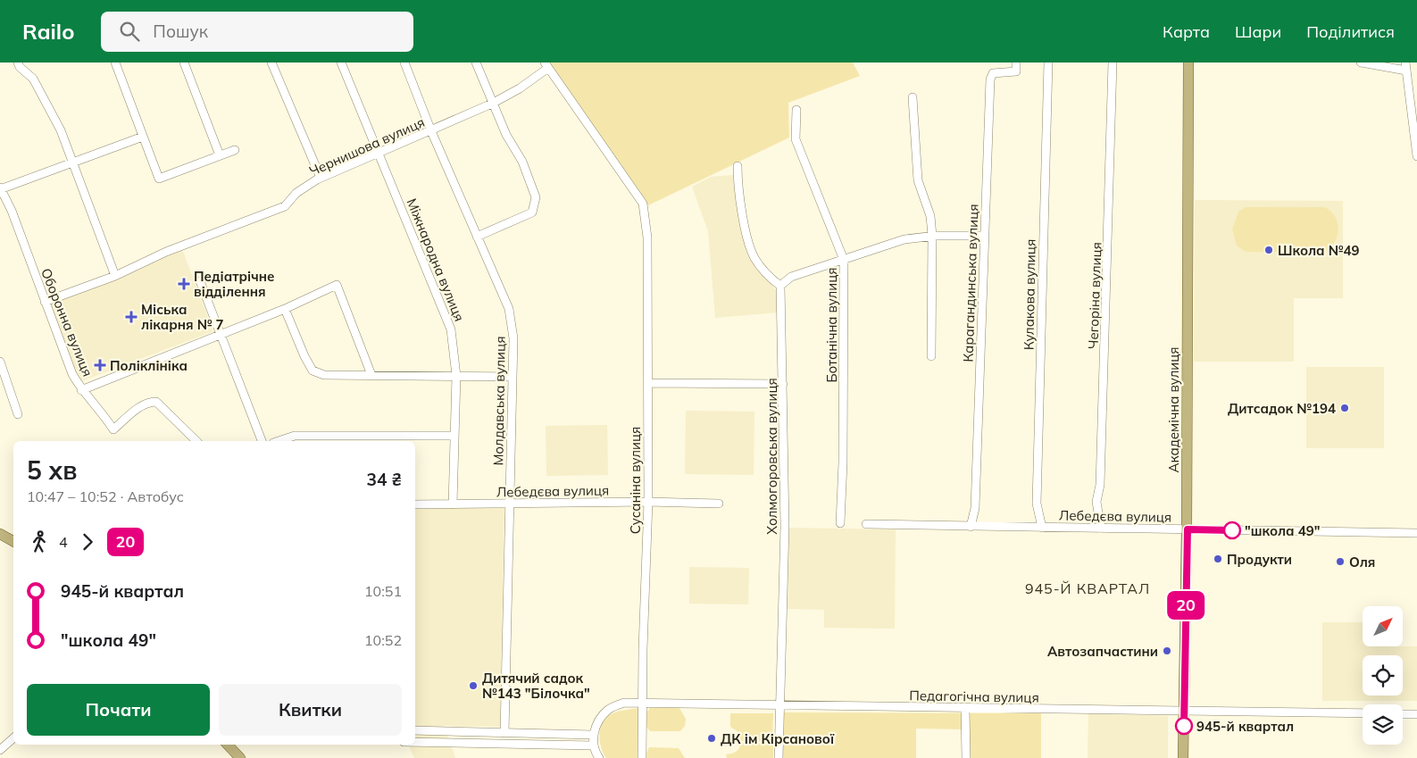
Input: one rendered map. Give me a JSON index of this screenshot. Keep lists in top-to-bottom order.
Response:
{
  "streets": {
    "main road": ["Академічна вулиця"],
    "street": [
      "Чернишова вулиця",
      "Міжнародна вулиця",
      "Карагандинська вулиця",
      "Кулакова вулиця",
      "Чегоріна вулиця",
      "Оборонна вулиця",
      "Ботанічна вулиця",
      "Молдавська вулиця",
      "Холмогоровська вулиця",
      "Сусаніна вулиця",
      "Лебедєва вулиця",
      "Педагогічна вулиця"
    ]
  },
  "crossings": [
    ["Чернишова вулиця", "Міжнародна вулиця"],
    ["Чернишова вулиця", "Оборонна вулиця"],
    ["Чернишова вулиця", "Молдавська вулиця"],
    ["Чернишова вулиця", "Сусаніна вулиця"],
    ["Міжнародна вулиця", "Лебедєва вулиця"],
    ["Карагандинська вулиця", "Лебедєва вулиця"],
    ["Кулакова вулиця", "Лебедєва вулиця"],
    ["Чегоріна вулиця", "Лебедєва вулиця"],
    ["Молдавська вулиця", "Лебедєва вулиця"],
    ["Академічна вулиця", "Лебедєва вулиця"],
    ["Академічна вулиця", "Педагогічна вулиця"],
    ["Холмогоровська вулиця", "Педагогічна вулиця"],
    ["Сусаніна вулиця", "Лебедєва вулиця"],
    ["Сусаніна вулиця", "Педагогічна вулиця"]
  ],
  "districts": ["945-Й КВАРТАЛ"],
  "places": {
    "other": [
      "Школа №49",
      "Дитсадок №194",
      "\"школа 49\"",
      "Продукти",
      "Оля",
      "Автозапчастини",
      "Дитячий садок №143 \"Білочка\"",
      "945-й квартал",
      "ДК ім Кірсанової"
    ],
    "health": ["Педіатрічне відділення", "Міська лікарня № 7", "Поліклініка"]
  },
  "lines": ["bus line 20"],
  "north": "top right",
  "page": {
    "header": "Railo",
    "search": "Пошук",
    "nav": ["Карта", "Шари", "Поділитися"],
    "on_map": "20",
    "heading": ["5 хв", "10:47 – 10:52 · Автобус", "34 ₴"],
    "legs": ["4", "20"],
    "list": [
      {
        "name": "945-й квартал",
        "value": "10:51"
      },
      {
        "name": "\"школа 49\"",
        "value": "10:52"
      }
    ],
    "buttons": ["Почати", "Квитки"]
  }
}
